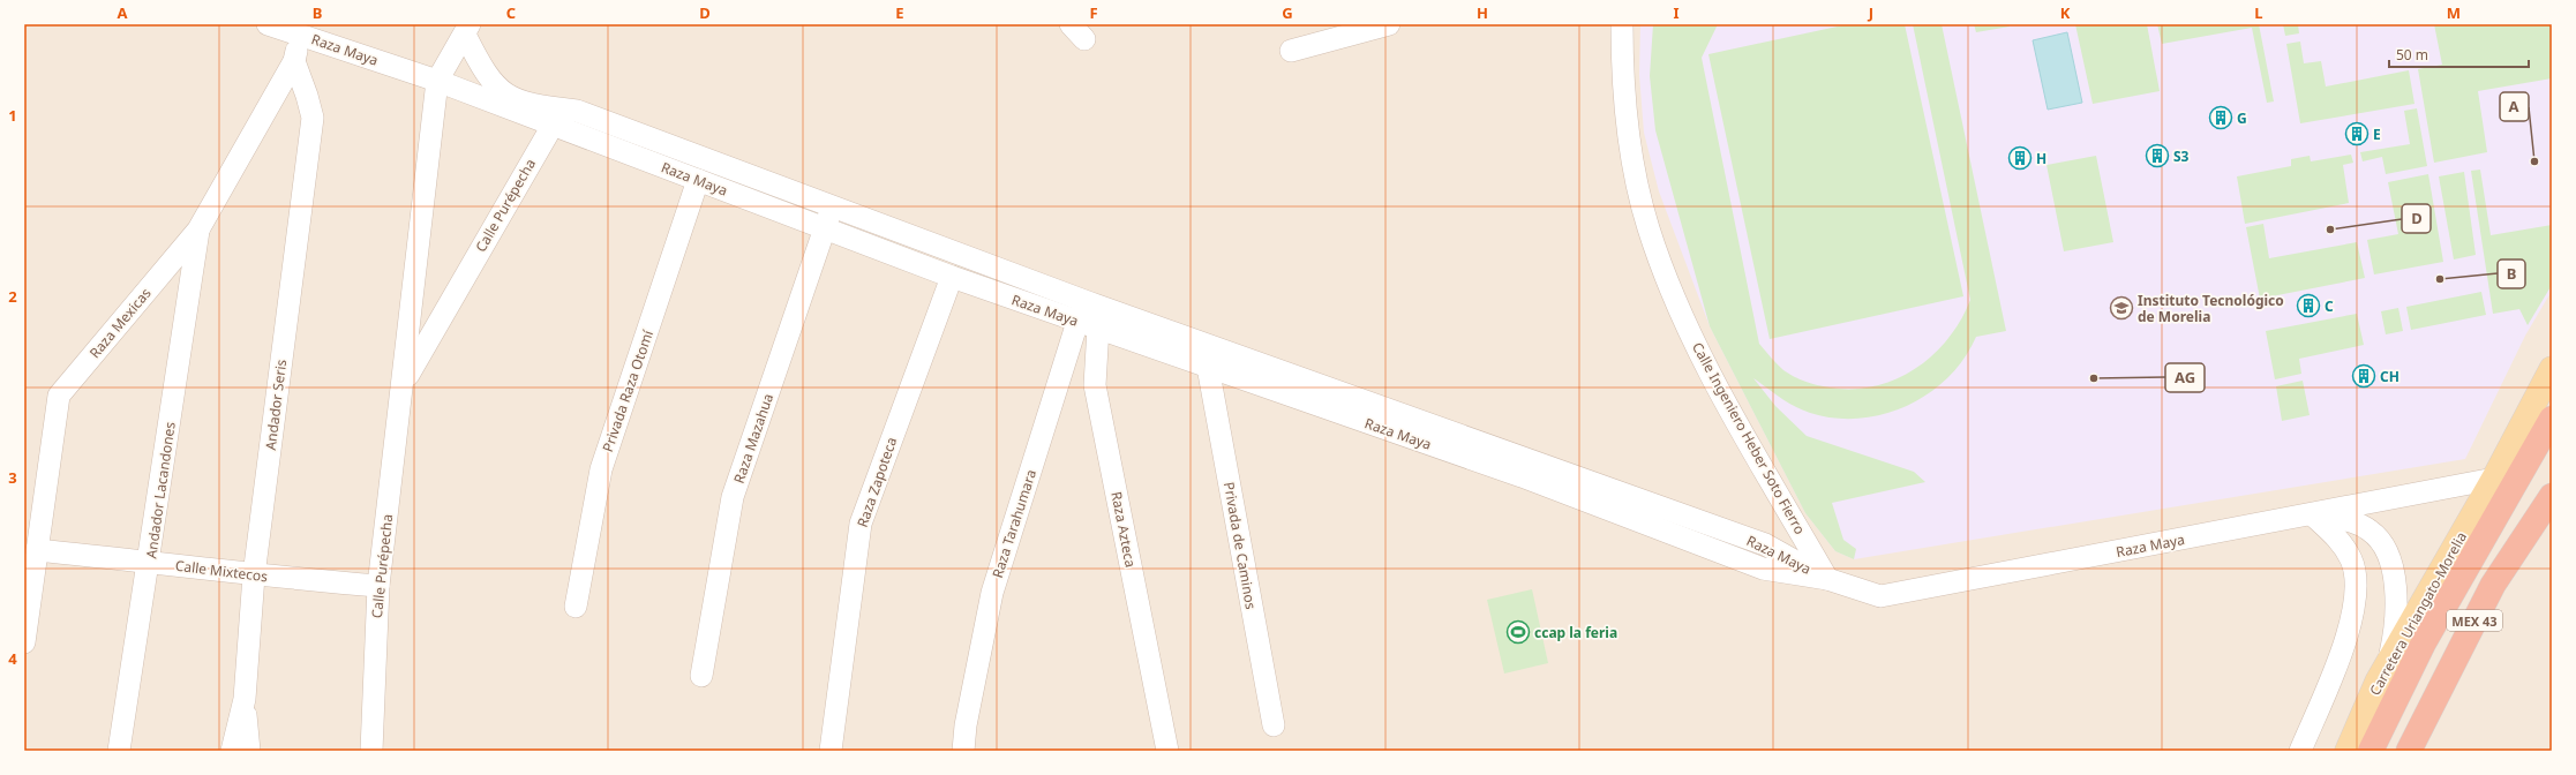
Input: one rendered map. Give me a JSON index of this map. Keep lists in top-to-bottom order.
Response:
{
  "streets": {
    "highway": ["MEX 43"],
    "main road": ["Carretera Uriangato-Morelia"],
    "street": [
      "Raza Maya",
      "Calle Purépecha",
      "Raza Mexicas",
      "Privada Raza Otomí",
      "Andador Seris",
      "Raza Mazahua",
      "Calle Ingeniero Heber Soto Fierro",
      "Raza Zapoteca",
      "Andador Lacandones",
      "Raza Tarahumara",
      "Raza Azteca",
      "Privada de Caminos",
      "Calle Mixtecos"
    ]
  },
  "crossings": [
    ["Raza Maya", "Calle Purépecha"],
    ["Raza Maya", "Raza Mexicas"],
    ["Raza Maya", "Privada Raza Otomí"],
    ["Raza Maya", "Raza Mazahua"],
    ["Raza Maya", "Calle Ingeniero Heber Soto Fierro"],
    ["Raza Maya", "Raza Zapoteca"],
    ["Raza Maya", "Raza Tarahumara"],
    ["Raza Maya", "Raza Azteca"],
    ["Raza Maya", "Privada de Caminos"],
    ["Raza Maya", "Carretera Uriangato-Morelia"],
    ["Calle Purépecha", "Calle Mixtecos"],
    ["Raza Mexicas", "Andador Seris"],
    ["Raza Mexicas", "Andador Lacandones"],
    ["Raza Mexicas", "Calle Mixtecos"],
    ["Andador Seris", "Calle Mixtecos"],
    ["Andador Lacandones", "Calle Mixtecos"],
    ["Raza Tarahumara", "Raza Azteca"]
  ],
  "places": {
    "building": [
      "G",
      "E",
      "S3",
      "H",
      "C",
      "CH"
    ],
    "other": [
      "A",
      "D",
      "B",
      "AG"
    ],
    "school or university": ["Instituto Tecnológico de Morelia"],
    "sports": ["ccap la feria"]
  },
  "scale_bar": "50 m",
  "grid": {
    "columns": [
      "A",
      "B",
      "C",
      "D",
      "E",
      "F",
      "G",
      "H",
      "I",
      "J",
      "K",
      "L",
      "M"
    ],
    "rows": [
      "1",
      "2",
      "3",
      "4"
    ]
  }
}
